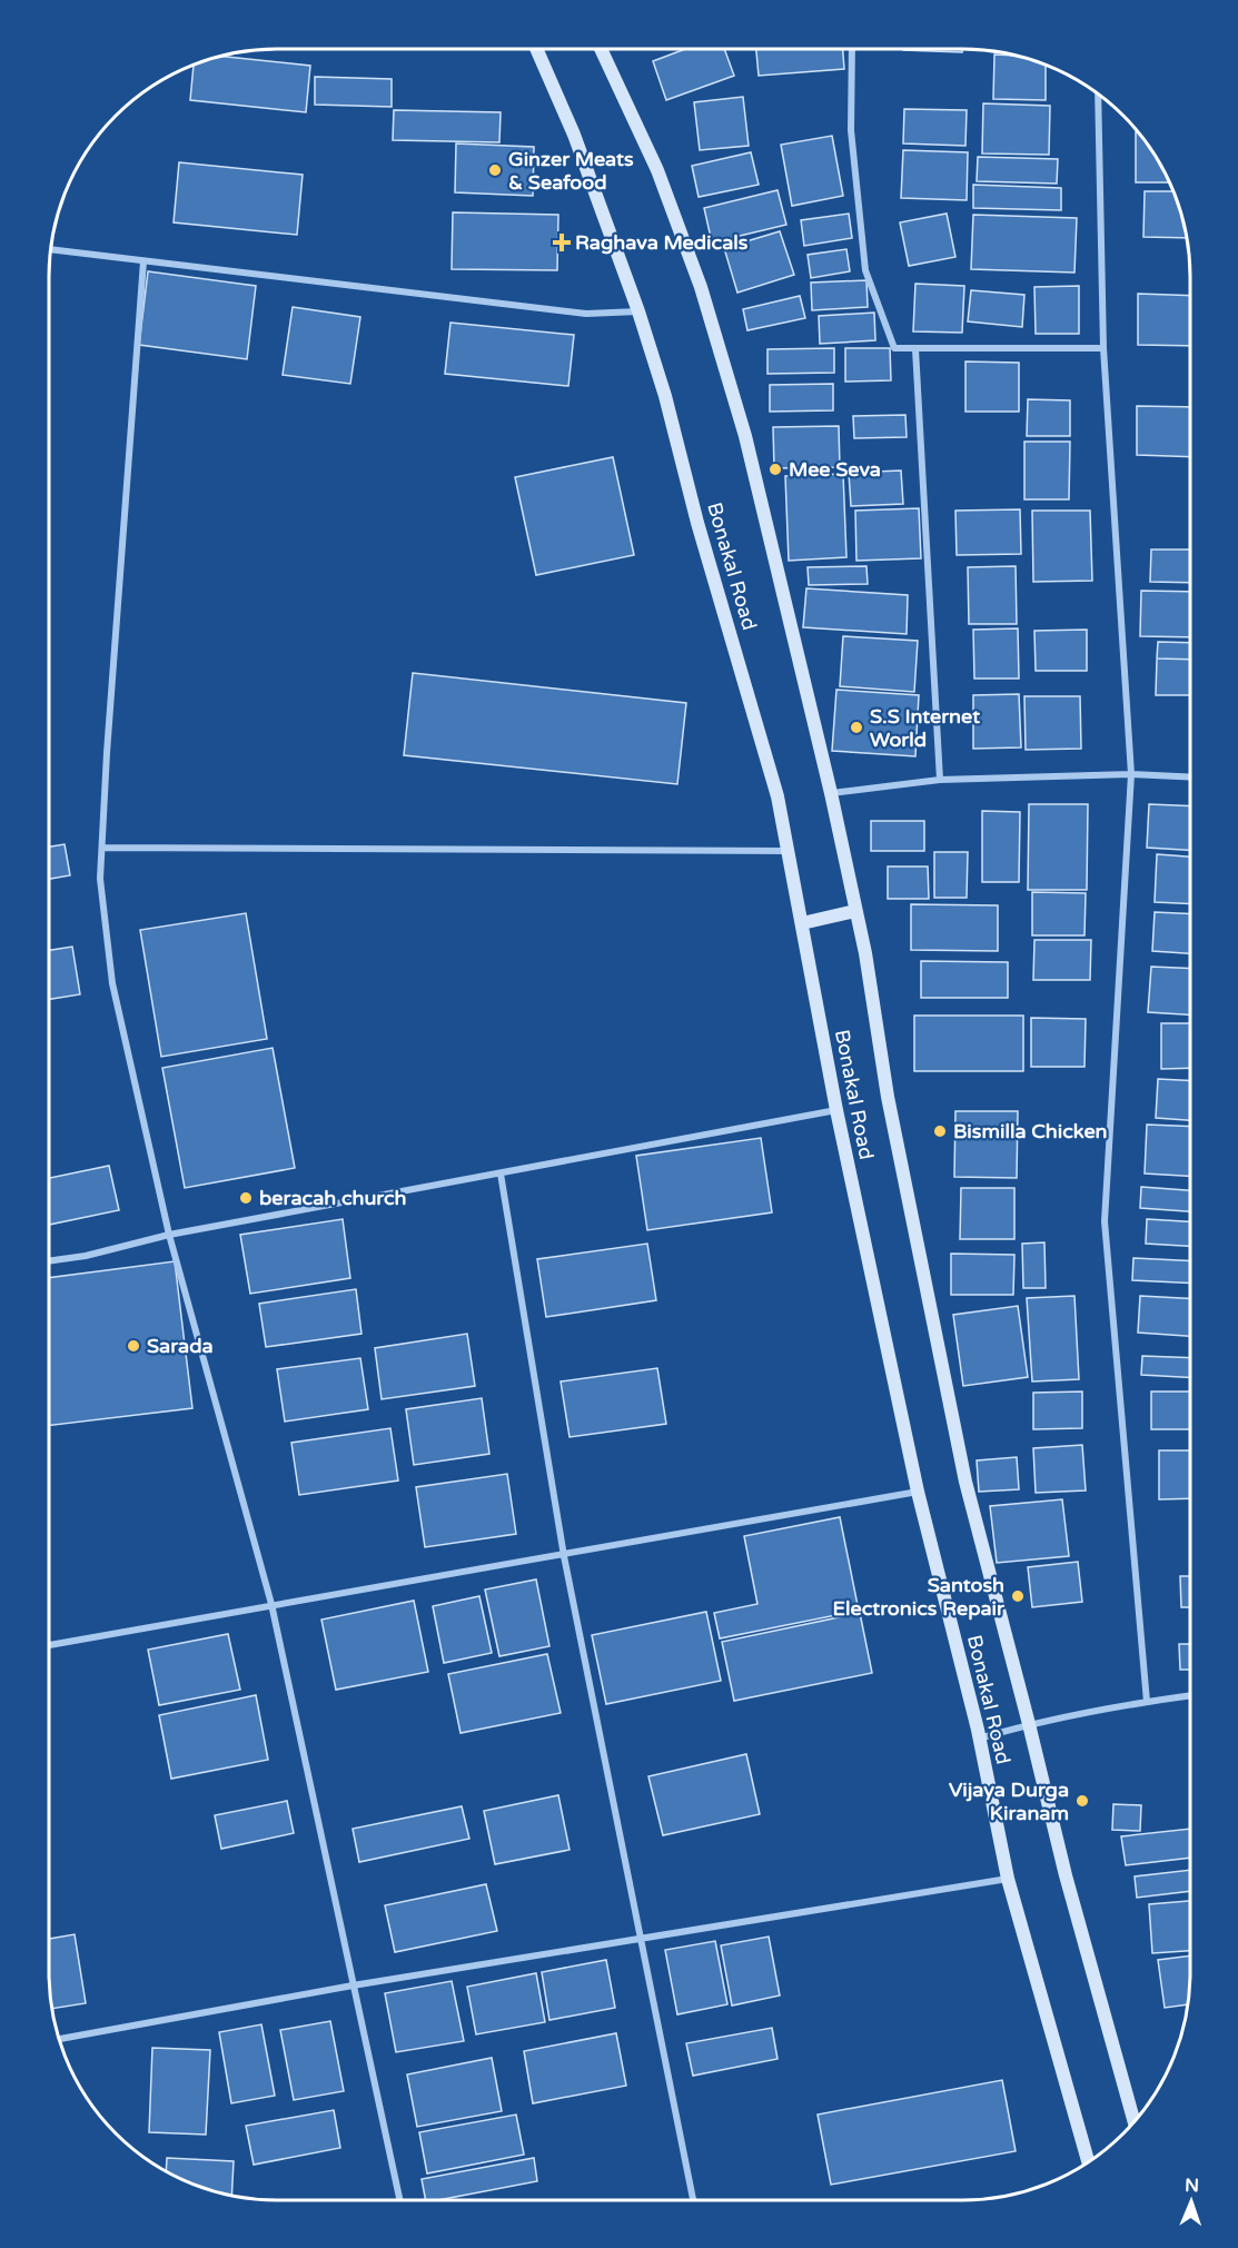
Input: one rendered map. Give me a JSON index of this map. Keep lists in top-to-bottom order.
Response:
{
  "streets": {
    "main road": ["Bonakal Road"]
  },
  "places": {
    "other": [
      "Ginzer Meats & Seafood",
      "Mee Seva",
      "S.S Internet World",
      "Bismilla Chicken",
      "beracah church",
      "Sarada",
      "Santosh Electronics Repair",
      "Vijaya Durga Kiranam"
    ],
    "health": ["Raghava Medicals"]
  },
  "north": "top"
}
